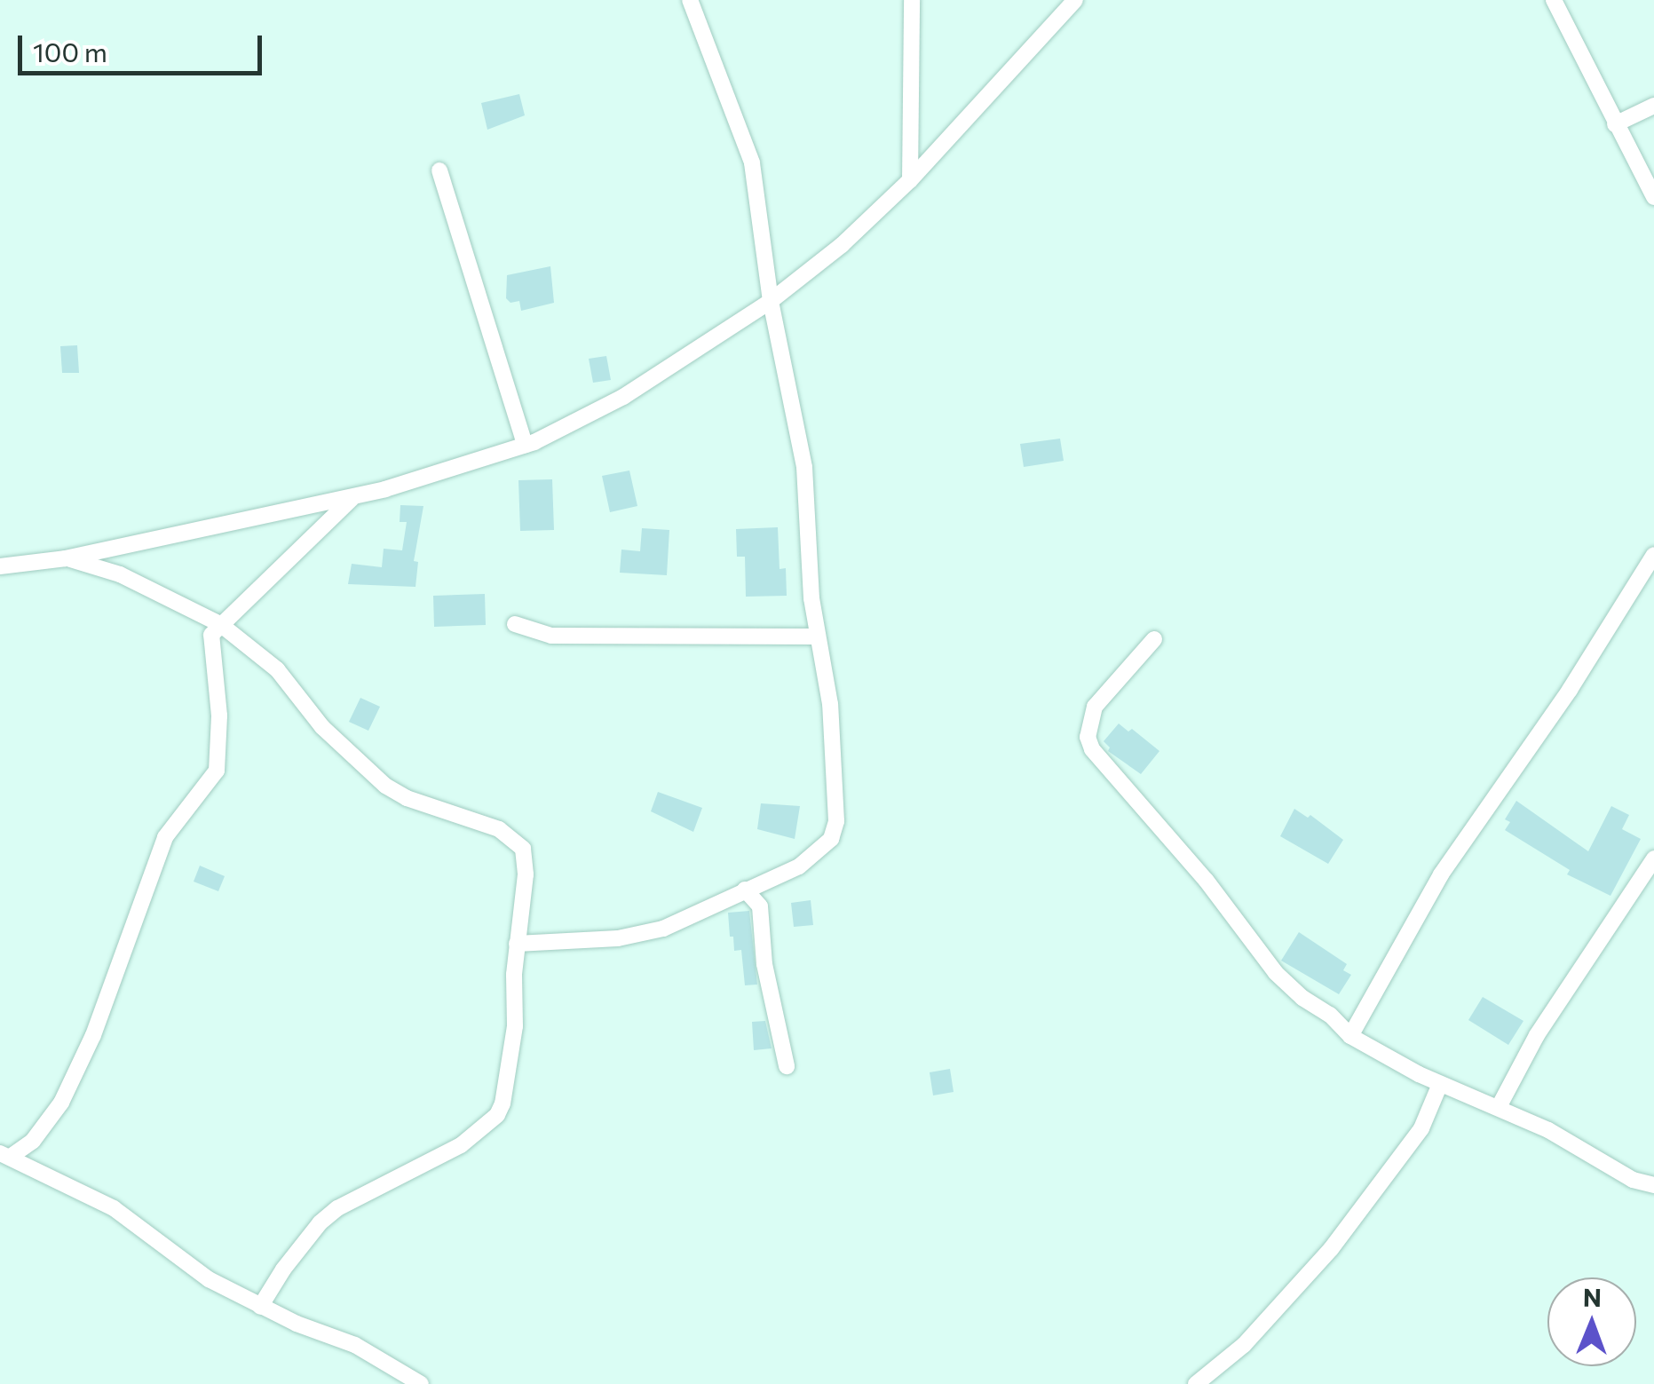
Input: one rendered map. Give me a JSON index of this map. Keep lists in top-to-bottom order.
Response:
{
  "scale_bar": "100 m",
  "north": "top"
}
